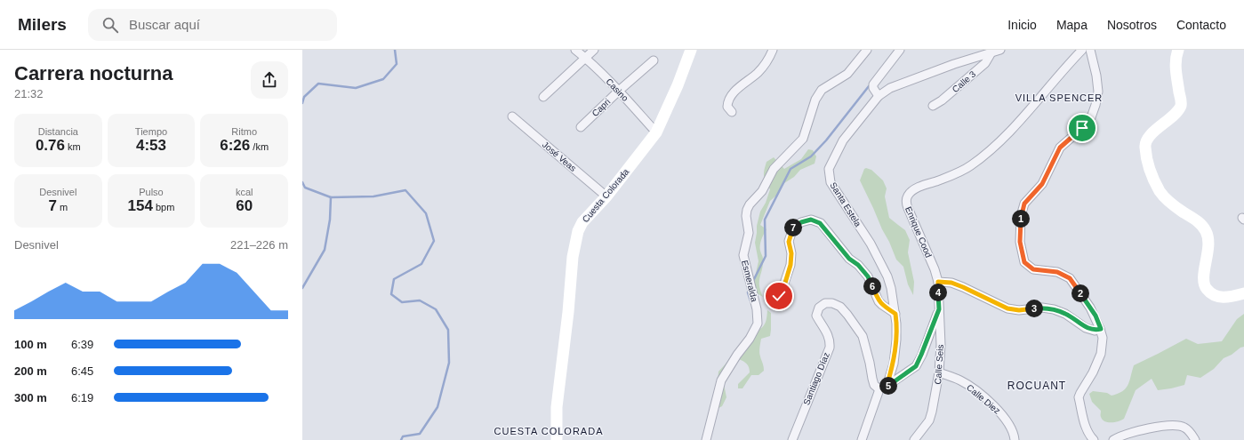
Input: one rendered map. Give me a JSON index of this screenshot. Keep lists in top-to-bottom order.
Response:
{
  "streets": {
    "street": [
      "Calle 3",
      "Casino",
      "Capri",
      "José Veas",
      "Cuesta Colorada",
      "Santa Estela",
      "Enrique Cood",
      "Esmeralda",
      "Calle Seis",
      "Santiago Díaz",
      "Calle Diez"
    ]
  },
  "crossings": [
    ["Calle 3", "Santa Estela"],
    ["Casino", "Capri"],
    ["Casino", "Cuesta Colorada"],
    ["José Veas", "Cuesta Colorada"],
    ["Santa Estela", "Santiago Díaz"],
    ["Enrique Cood", "Calle Seis"],
    ["Calle Seis", "Calle Diez"]
  ],
  "districts": ["VILLA SPENCER", "ROCUANT", "CUESTA COLORADA"],
  "page": {
    "header": "Milers",
    "search": "Buscar aquí",
    "nav": [
      "Inicio",
      "Mapa",
      "Nosotros",
      "Contacto"
    ],
    "heading": ["Carrera nocturna", "21:32"],
    "stats": [
      ["Distancia", "0.76 km"],
      ["Tiempo", "4:53"],
      ["Ritmo", "6:26 /km"],
      ["Desnivel", "7 m"],
      ["Pulso", "154 bpm"],
      ["kcal", "60"]
    ],
    "pins": [
      "1",
      "7",
      "6",
      "4",
      "2",
      "3",
      "5"
    ],
    "chart": ["Desnivel", "221–226 m"],
    "list": [
      {
        "name": "100 m",
        "note": "6:39"
      },
      {
        "name": "200 m",
        "note": "6:45"
      },
      {
        "name": "300 m",
        "note": "6:19"
      }
    ]
  }
}
